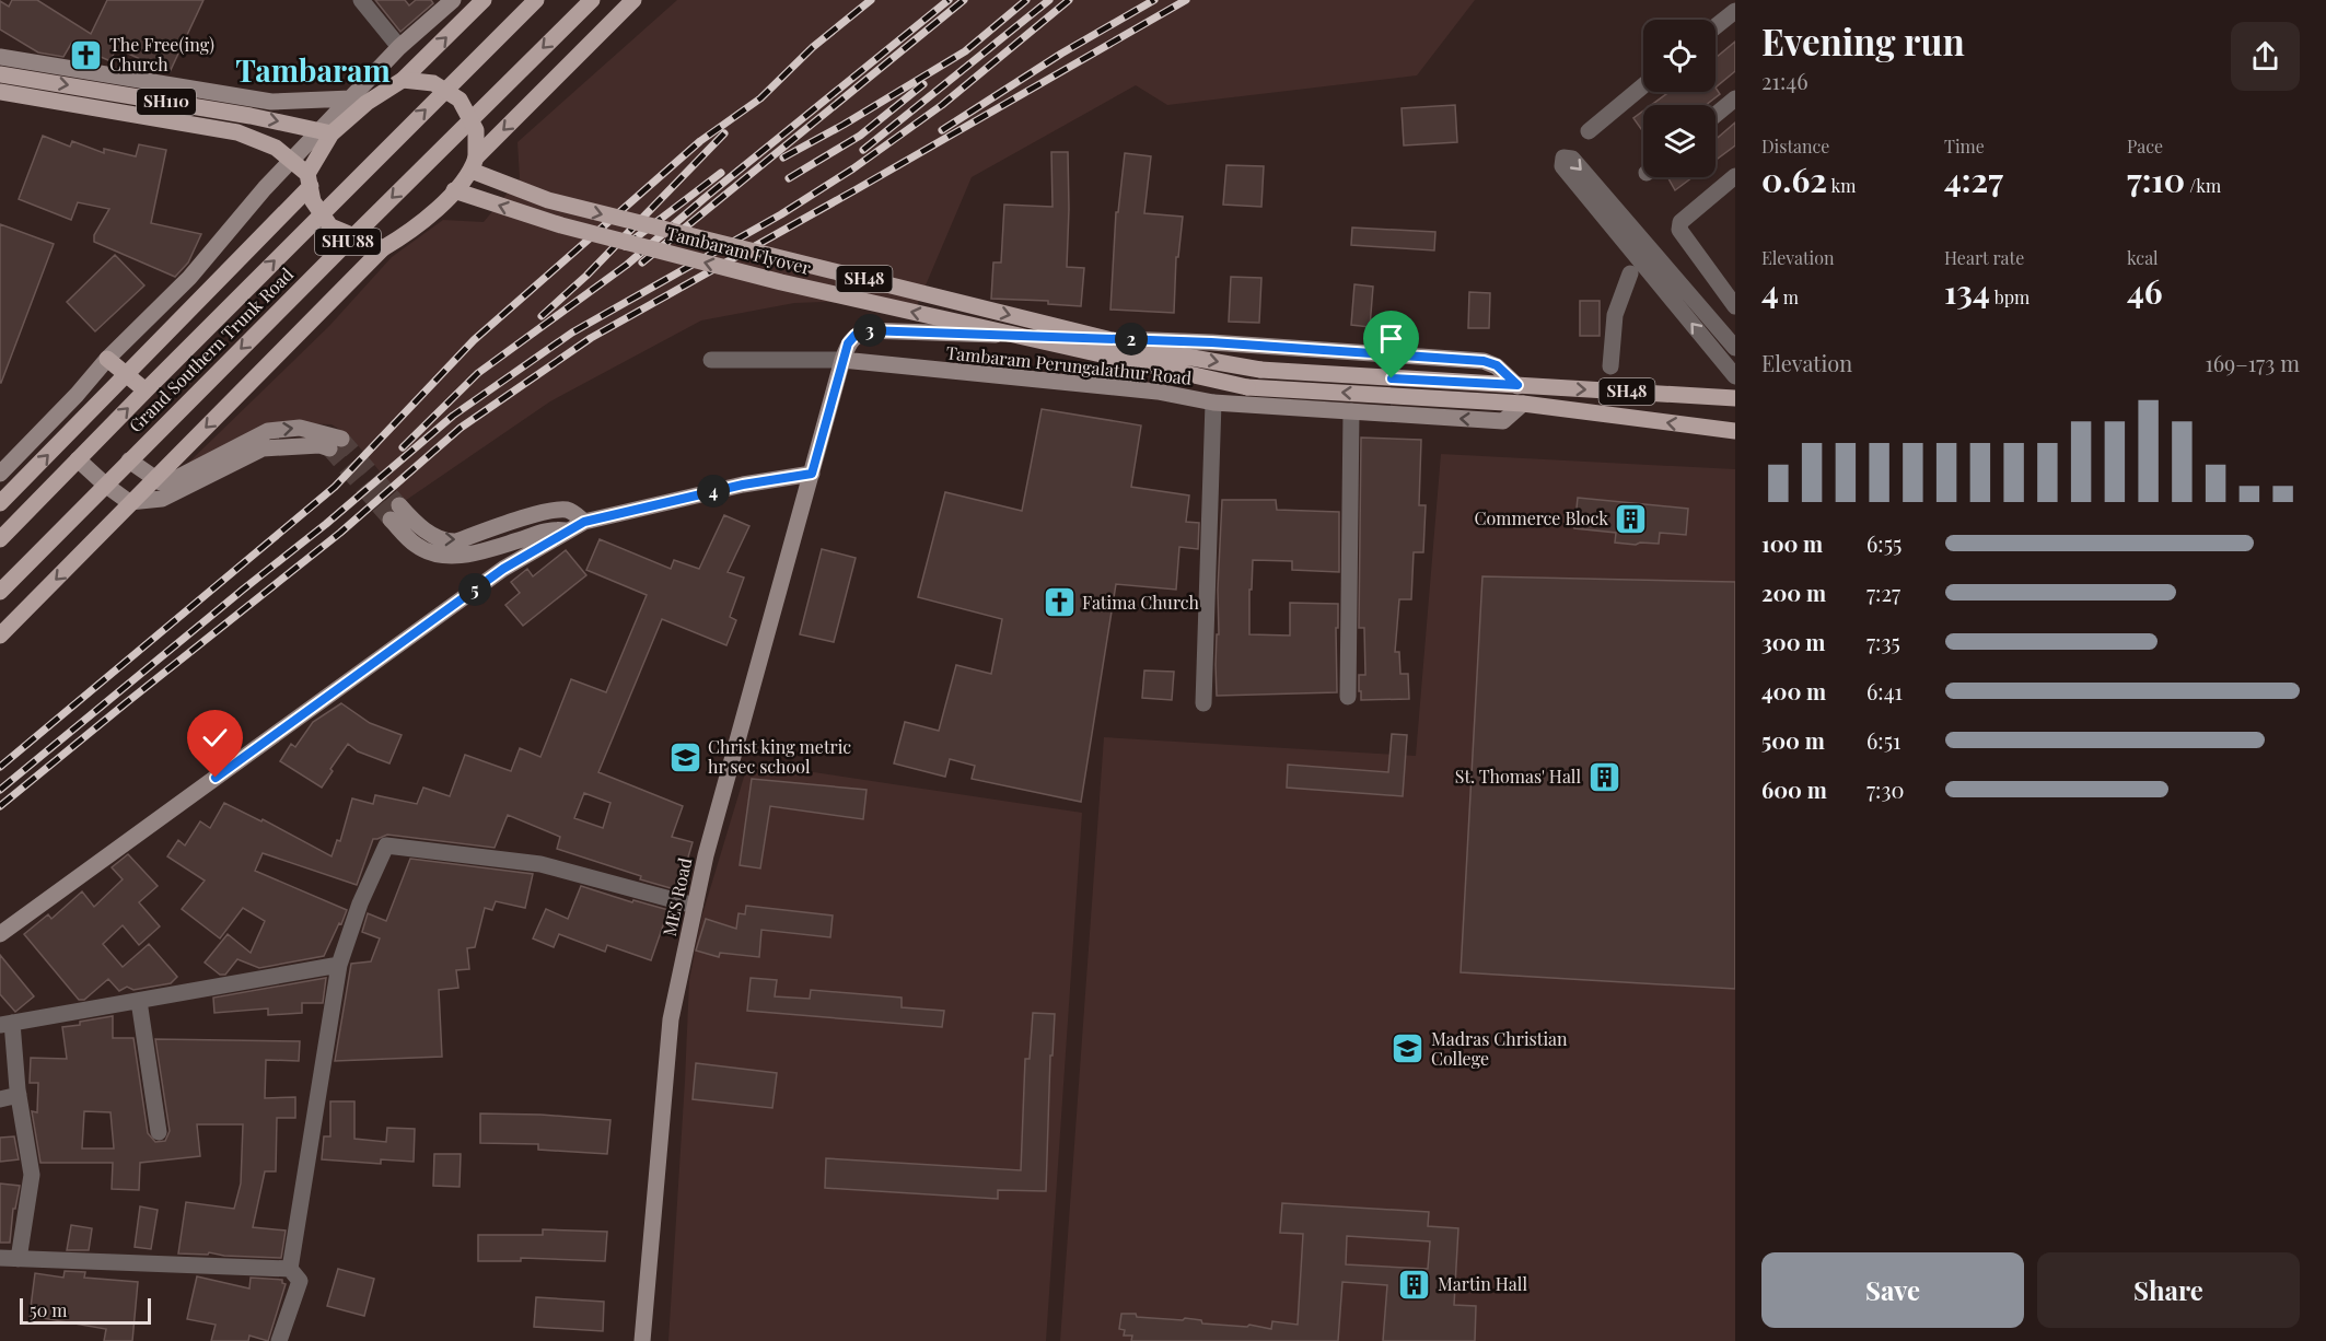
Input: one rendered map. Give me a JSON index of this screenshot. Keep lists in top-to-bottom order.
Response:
{
  "streets": {
    "main road": [
      "SH110",
      "SHU88",
      "Tambaram Flyover",
      "SH48",
      "Grand Southern Trunk Road"
    ],
    "street": ["Tambaram Perungalathur Road", "MES Road"]
  },
  "crossings": [
    ["SH110", "Tambaram Flyover"],
    ["Tambaram Flyover", "SH48"],
    ["Tambaram Flyover", "Tambaram Perungalathur Road"],
    ["SH48", "Tambaram Perungalathur Road"]
  ],
  "districts": ["Tambaram"],
  "places": {
    "church": ["The Free(ing) Church", "Fatima Church"],
    "building": ["Commerce Block", "St. Thomas' Hall", "Martin Hall"],
    "school or university": ["Christ king metric hr sec school", "Madras Christian College"]
  },
  "scale_bar": "50 m",
  "page": {
    "heading": ["Evening run", "21:46"],
    "stats": [
      ["Distance", "0.62 km"],
      ["Time", "4:27"],
      ["Pace", "7:10 /km"],
      ["Elevation", "4 m"],
      ["Heart rate", "134 bpm"],
      ["kcal", "46"]
    ],
    "pins": [
      "3",
      "2",
      "4",
      "5"
    ],
    "chart": ["Elevation", "169–173 m"],
    "list": [
      {
        "name": "100 m",
        "note": "6:55"
      },
      {
        "name": "200 m",
        "note": "7:27"
      },
      {
        "name": "300 m",
        "note": "7:35"
      },
      {
        "name": "400 m",
        "note": "6:41"
      },
      {
        "name": "500 m",
        "note": "6:51"
      },
      {
        "name": "600 m",
        "note": "7:30"
      }
    ],
    "buttons": ["Save", "Share"],
    "scale": "50 m"
  }
}
